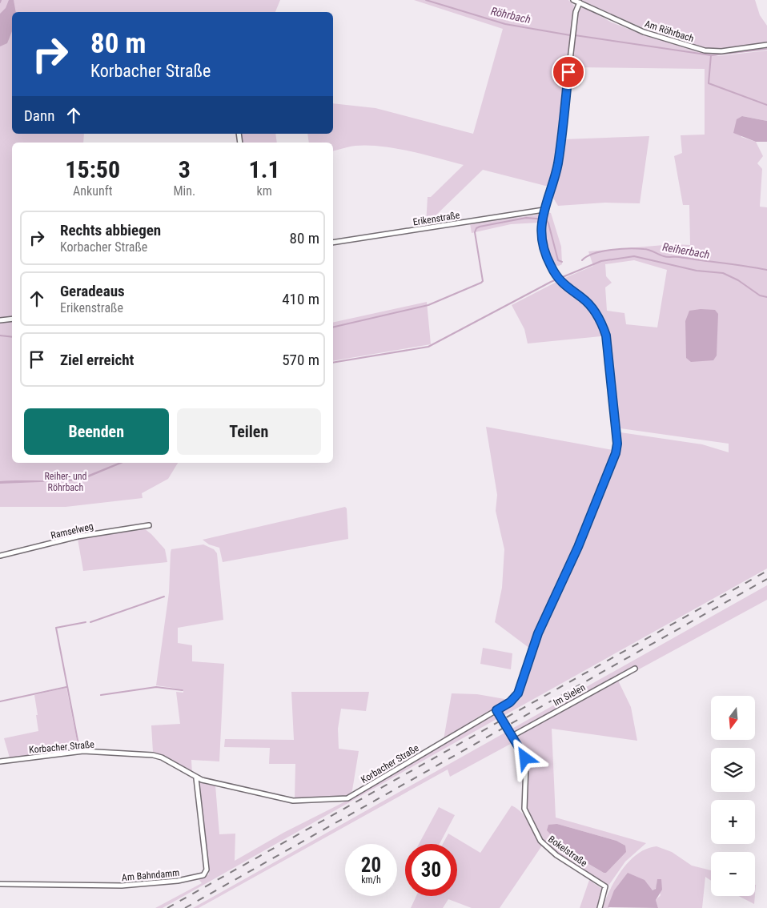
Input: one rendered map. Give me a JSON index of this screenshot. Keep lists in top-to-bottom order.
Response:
{
  "streets": {
    "street": [
      "Am Röhrbach",
      "Erikenstraße",
      "Ramselweg",
      "Im Sielen",
      "Korbacher Straße",
      "Bokelstraße",
      "Am Bahndamm"
    ]
  },
  "crossings": [
    ["Erikenstraße", "Korbacher Straße"],
    ["Im Sielen", "Bokelstraße"],
    ["Korbacher Straße", "Bokelstraße"],
    ["Korbacher Straße", "Am Bahndamm"]
  ],
  "water": ["Röhrbach", "Reiherbach"],
  "parks": ["Reiher- und Röhrbach"],
  "north": "bottom",
  "page": {
    "turn": ["80 m", "Korbacher Straße"],
    "then": "Dann",
    "eta": [
      "15:50",
      "Ankunft",
      "3",
      "Min.",
      "1.1",
      "km"
    ],
    "list": [
      {
        "name": "Rechts abbiegen",
        "note": "Korbacher Straße",
        "value": "80 m"
      },
      {
        "name": "Geradeaus",
        "note": "Erikenstraße",
        "value": "410 m"
      },
      {
        "name": "Ziel erreicht",
        "value": "570 m"
      }
    ],
    "buttons": ["Beenden", "Teilen"],
    "map_buttons": ["+", "−"],
    "speed": "20 km/h",
    "limit": "30"
  }
}
